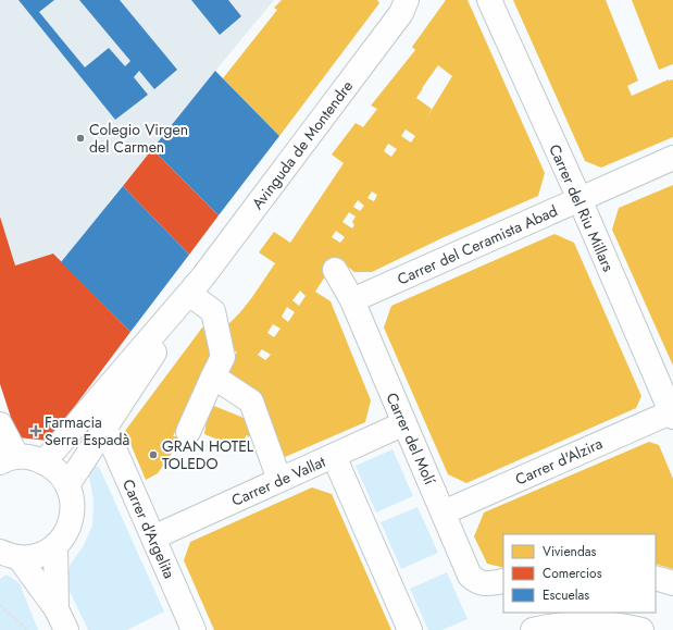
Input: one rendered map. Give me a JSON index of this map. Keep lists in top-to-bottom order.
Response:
{
  "streets": {
    "street": [
      "Avinguda de Montendre",
      "Carrer del Riu Millars",
      "Carrer del Ceramista Abad",
      "Carrer del Molí",
      "Carrer d'Alzira",
      "Carrer de Vallat",
      "Carrer d'Argelita"
    ]
  },
  "crossings": [
    ["Avinguda de Montendre", "Carrer d'Argelita"],
    ["Carrer del Riu Millars", "Carrer del Ceramista Abad"],
    ["Carrer del Riu Millars", "Carrer d'Alzira"],
    ["Carrer del Ceramista Abad", "Carrer del Molí"],
    ["Carrer del Molí", "Carrer d'Alzira"],
    ["Carrer del Molí", "Carrer de Vallat"],
    ["Carrer de Vallat", "Carrer d'Argelita"]
  ],
  "places": {
    "other": ["Colegio Virgen del Carmen", "GRAN HOTEL TOLEDO"],
    "health": ["Farmacia Serra Espadà"]
  },
  "legend": ["Viviendas", "Comercios", "Escuelas"]
}
